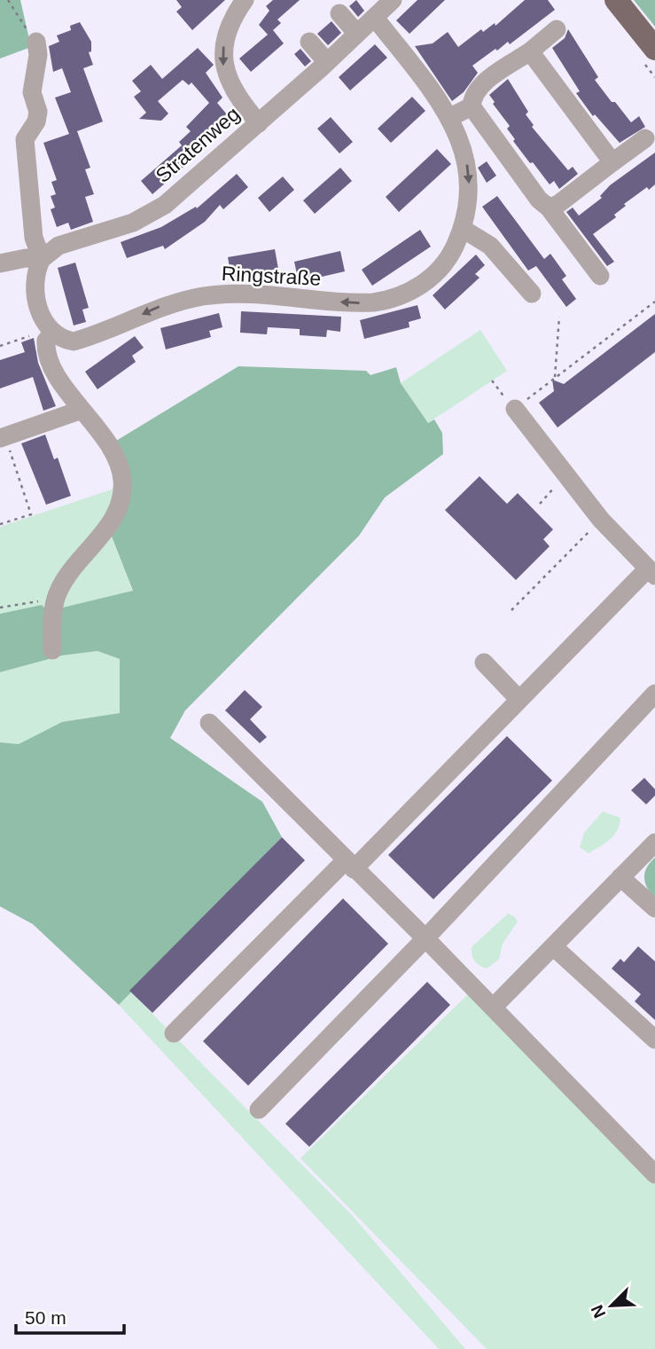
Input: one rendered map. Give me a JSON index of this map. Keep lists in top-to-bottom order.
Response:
{
  "streets": {
    "street": ["Stratenweg", "Ringstraße"]
  },
  "crossings": [
    ["Stratenweg", "Ringstraße"]
  ],
  "scale_bar": "50 m",
  "north": "bottom left"
}
